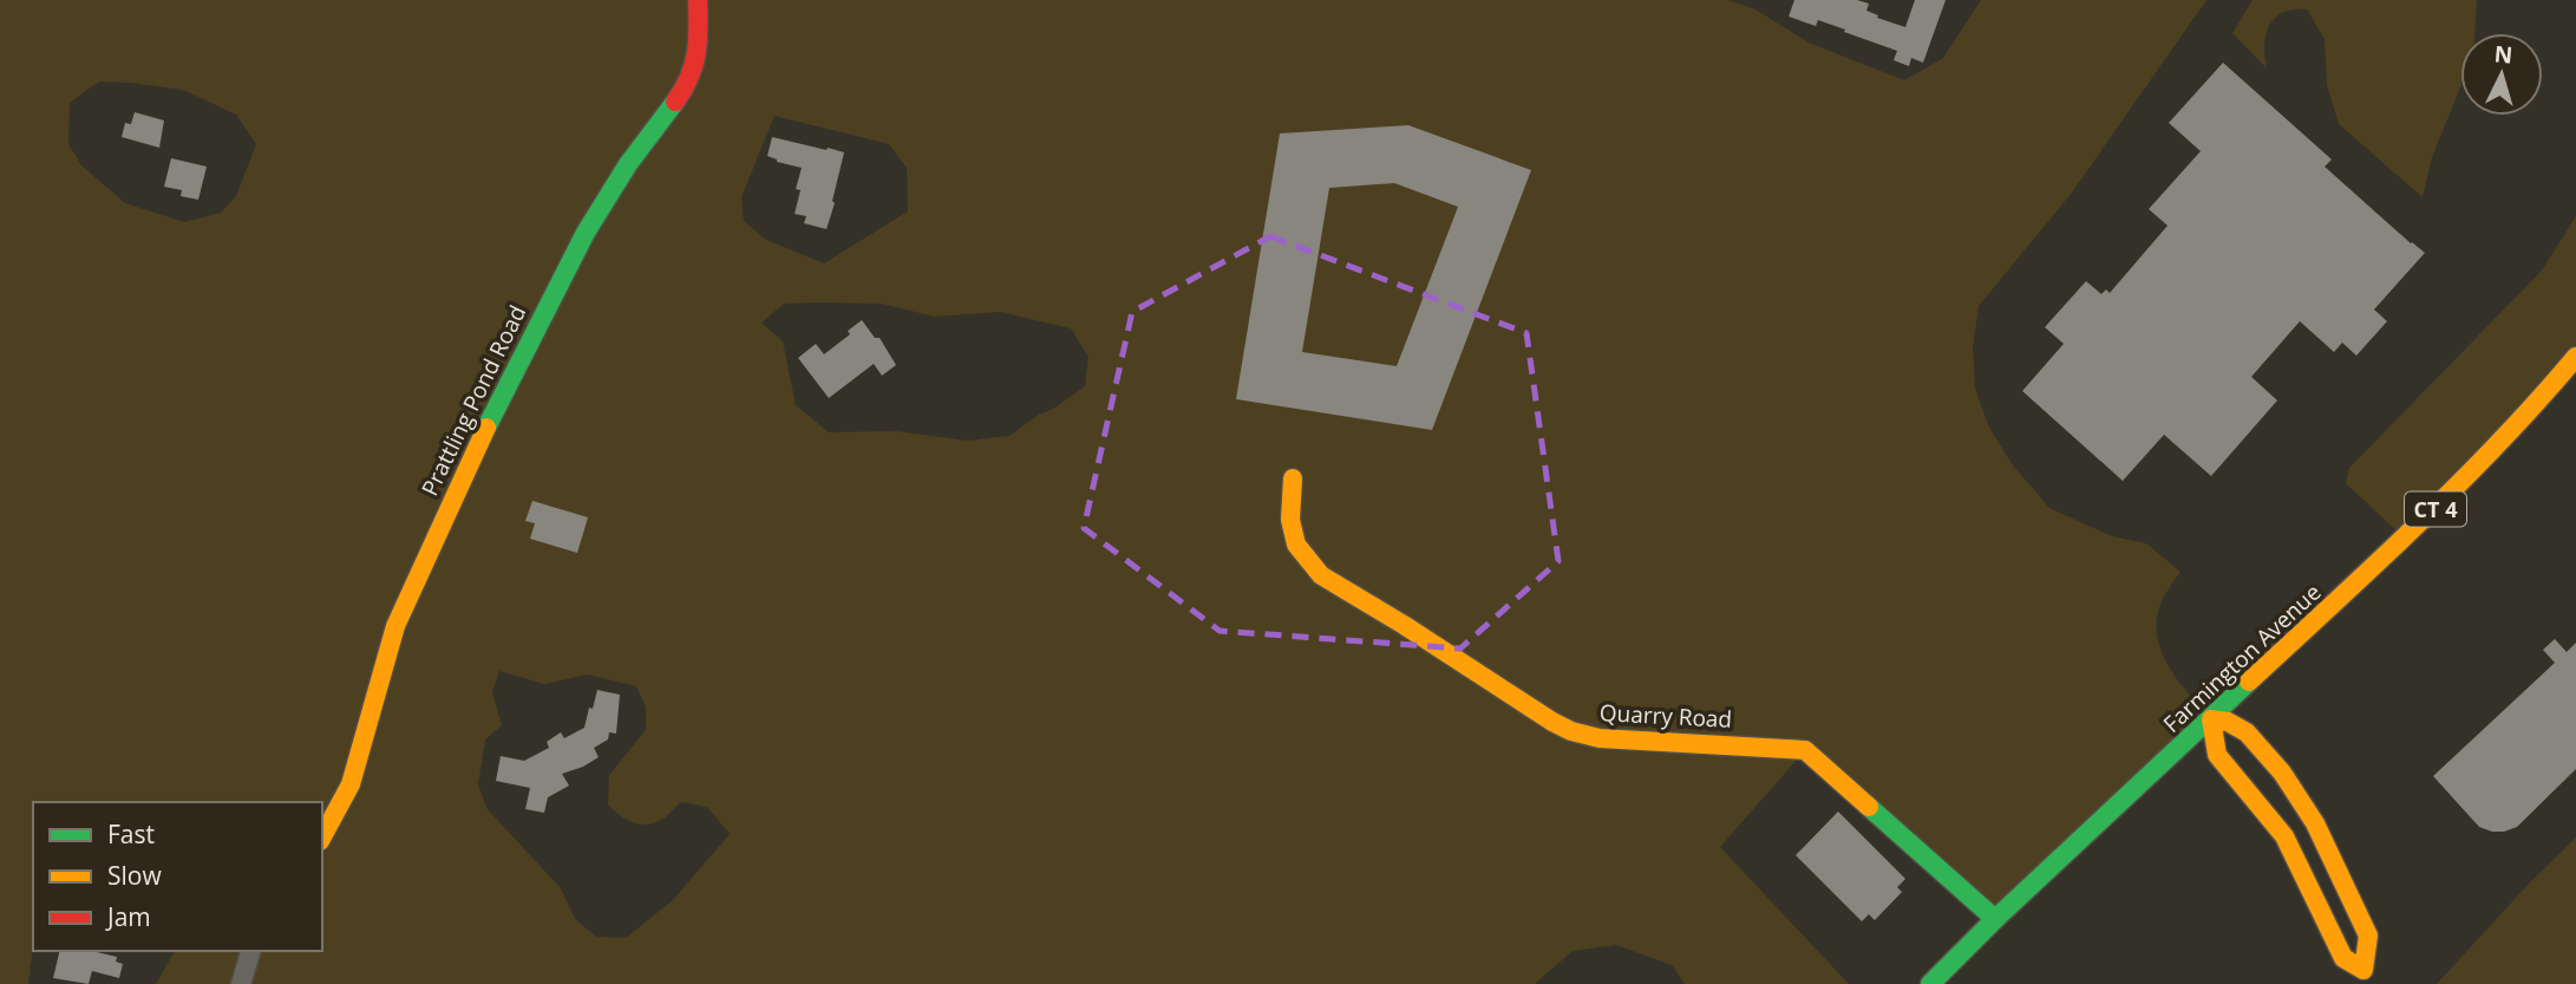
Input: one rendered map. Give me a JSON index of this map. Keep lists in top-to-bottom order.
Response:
{
  "streets": {
    "street": [
      "Prattling Pond Road",
      "CT 4",
      "Farmington Avenue",
      "Quarry Road"
    ]
  },
  "crossings": [
    ["Farmington Avenue", "Quarry Road"]
  ],
  "legend": ["Fast", "Slow", "Jam"],
  "north": "top"
}
